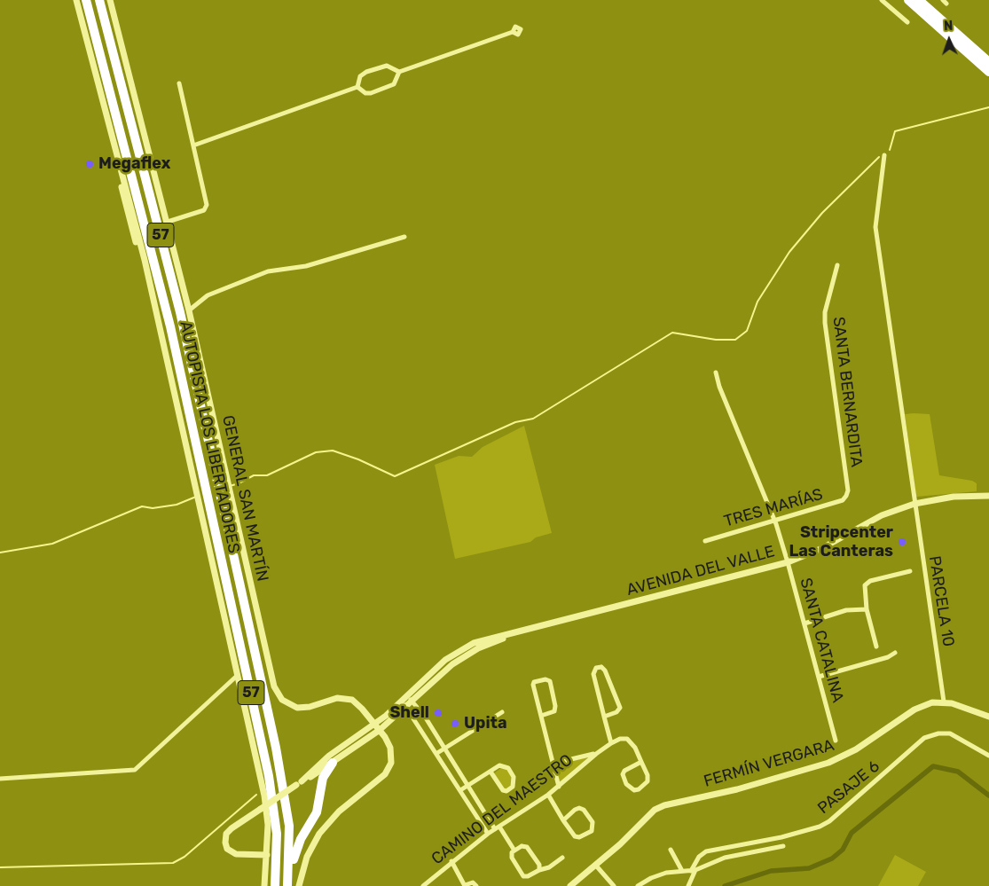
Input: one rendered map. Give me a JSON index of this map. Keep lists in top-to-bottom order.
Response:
{
  "streets": {
    "highway": ["57", "AUTOPISTA LOS LIBERTADORES"],
    "street": [
      "SANTA BERNARDITA",
      "GENERAL SAN MARTÍN",
      "TRES MARÍAS",
      "AVENIDA DEL VALLE",
      "PARCELA 10",
      "SANTA CATALINA",
      "FERMÍN VERGARA",
      "PASAJE 6",
      "CAMINO DEL MAESTRO"
    ]
  },
  "crossings": [
    ["SANTA BERNARDITA", "TRES MARÍAS"],
    ["GENERAL SAN MARTÍN", "AVENIDA DEL VALLE"],
    ["TRES MARÍAS", "SANTA CATALINA"],
    ["AVENIDA DEL VALLE", "PARCELA 10"],
    ["AVENIDA DEL VALLE", "SANTA CATALINA"],
    ["PARCELA 10", "FERMÍN VERGARA"]
  ],
  "places": [
    "Megaflex",
    "Stripcenter Las Canteras",
    "Shell",
    "Upita"
  ],
  "north": "top"
}
